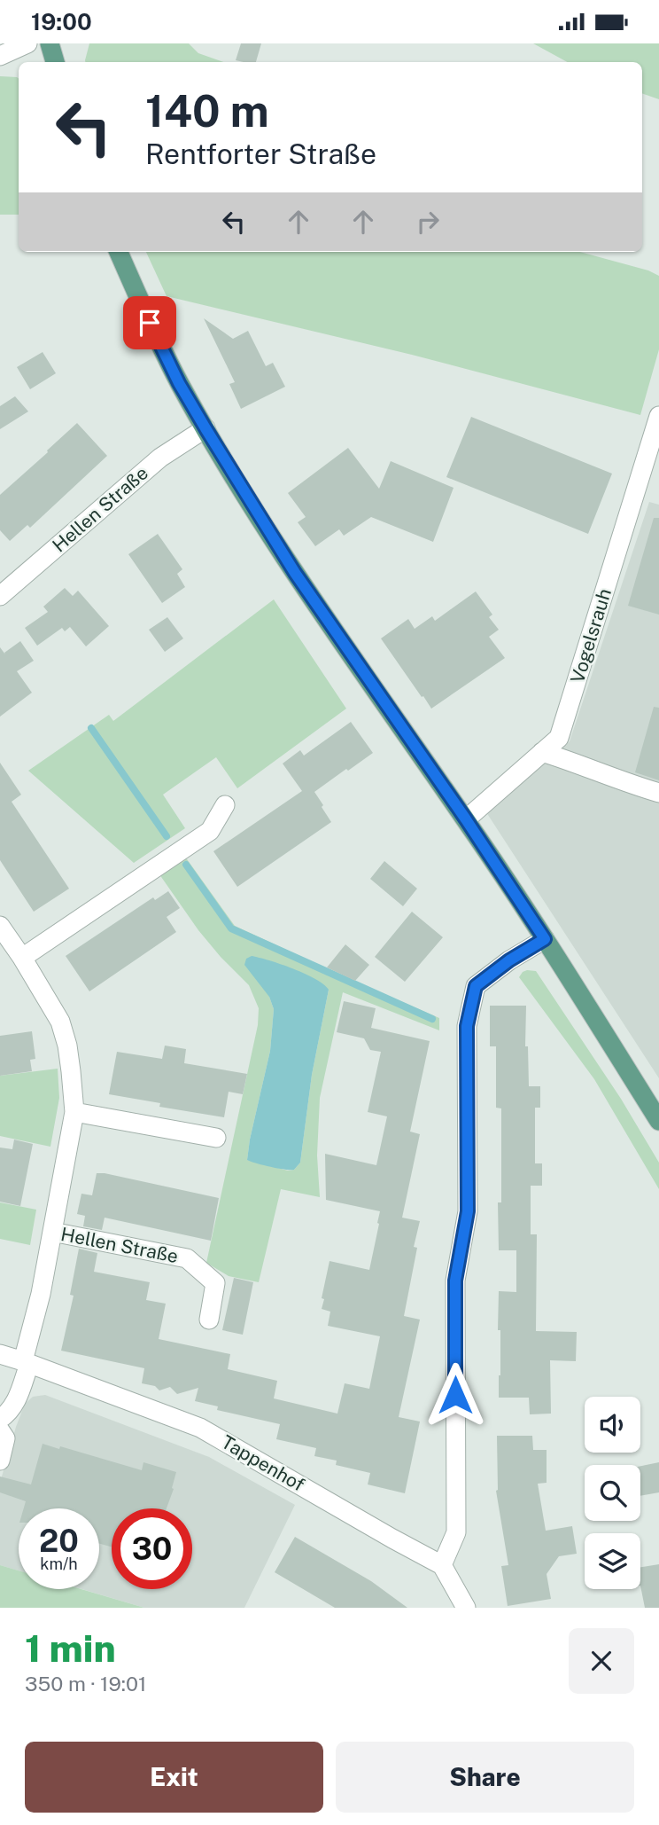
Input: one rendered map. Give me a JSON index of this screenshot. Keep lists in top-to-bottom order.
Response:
{
  "streets": {
    "street": ["Hellen Straße", "Vogelsrauh", "Tappenhof"]
  },
  "crossings": [
    ["Hellen Straße", "Tappenhof"]
  ],
  "page": {
    "status": "19:00",
    "turn": ["140 m", "Rentforter Straße"],
    "speed": "20 km/h",
    "limit": "30",
    "heading": ["1 min", "350 m · 19:01"],
    "buttons": ["Exit", "Share"]
  }
}
